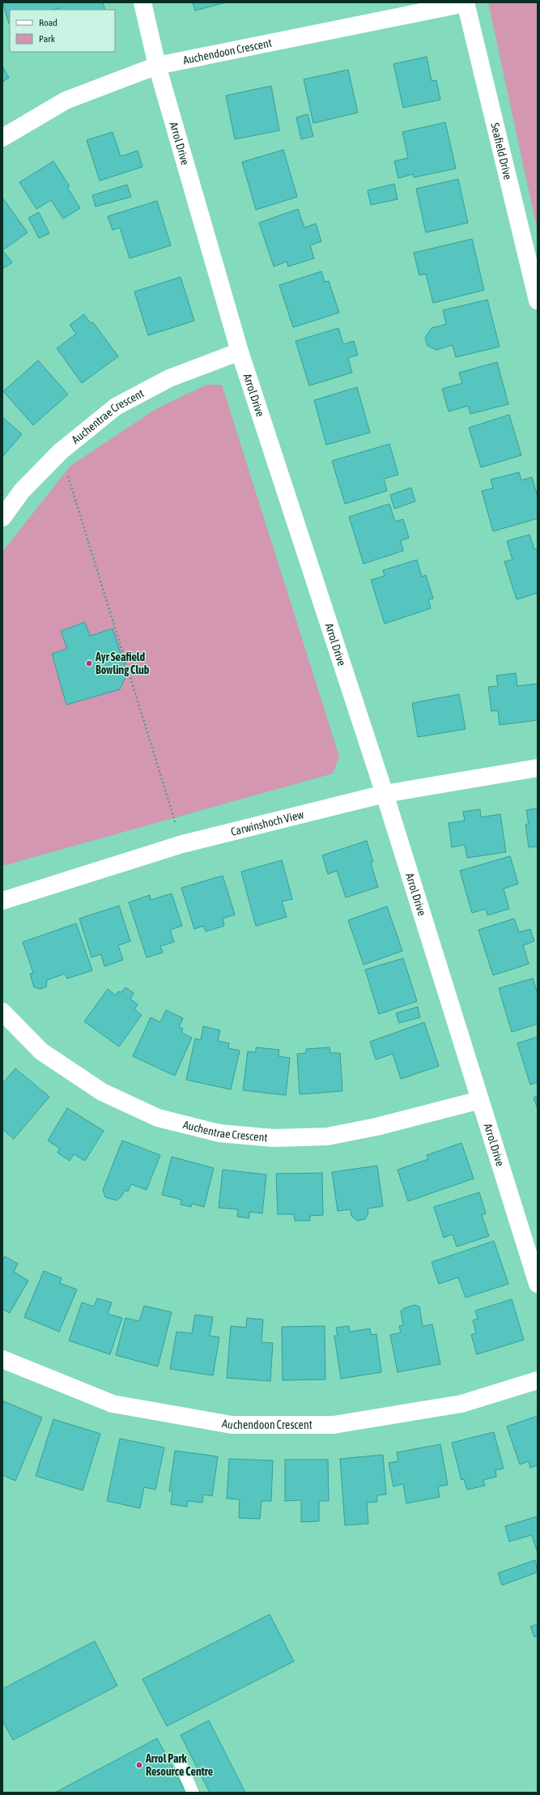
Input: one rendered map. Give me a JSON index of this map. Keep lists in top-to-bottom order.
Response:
{
  "streets": {
    "street": [
      "Auchendoon Crescent",
      "Arrol Drive",
      "Seafield Drive",
      "Auchentrae Crescent",
      "Carwinshoch View"
    ]
  },
  "crossings": [
    ["Auchendoon Crescent", "Arrol Drive"],
    ["Auchendoon Crescent", "Seafield Drive"],
    ["Arrol Drive", "Auchentrae Crescent"],
    ["Arrol Drive", "Carwinshoch View"]
  ],
  "places": ["Ayr Seafield Bowling Club", "Arrol Park Resource Centre"],
  "legend": ["Road", "Park"]
}
